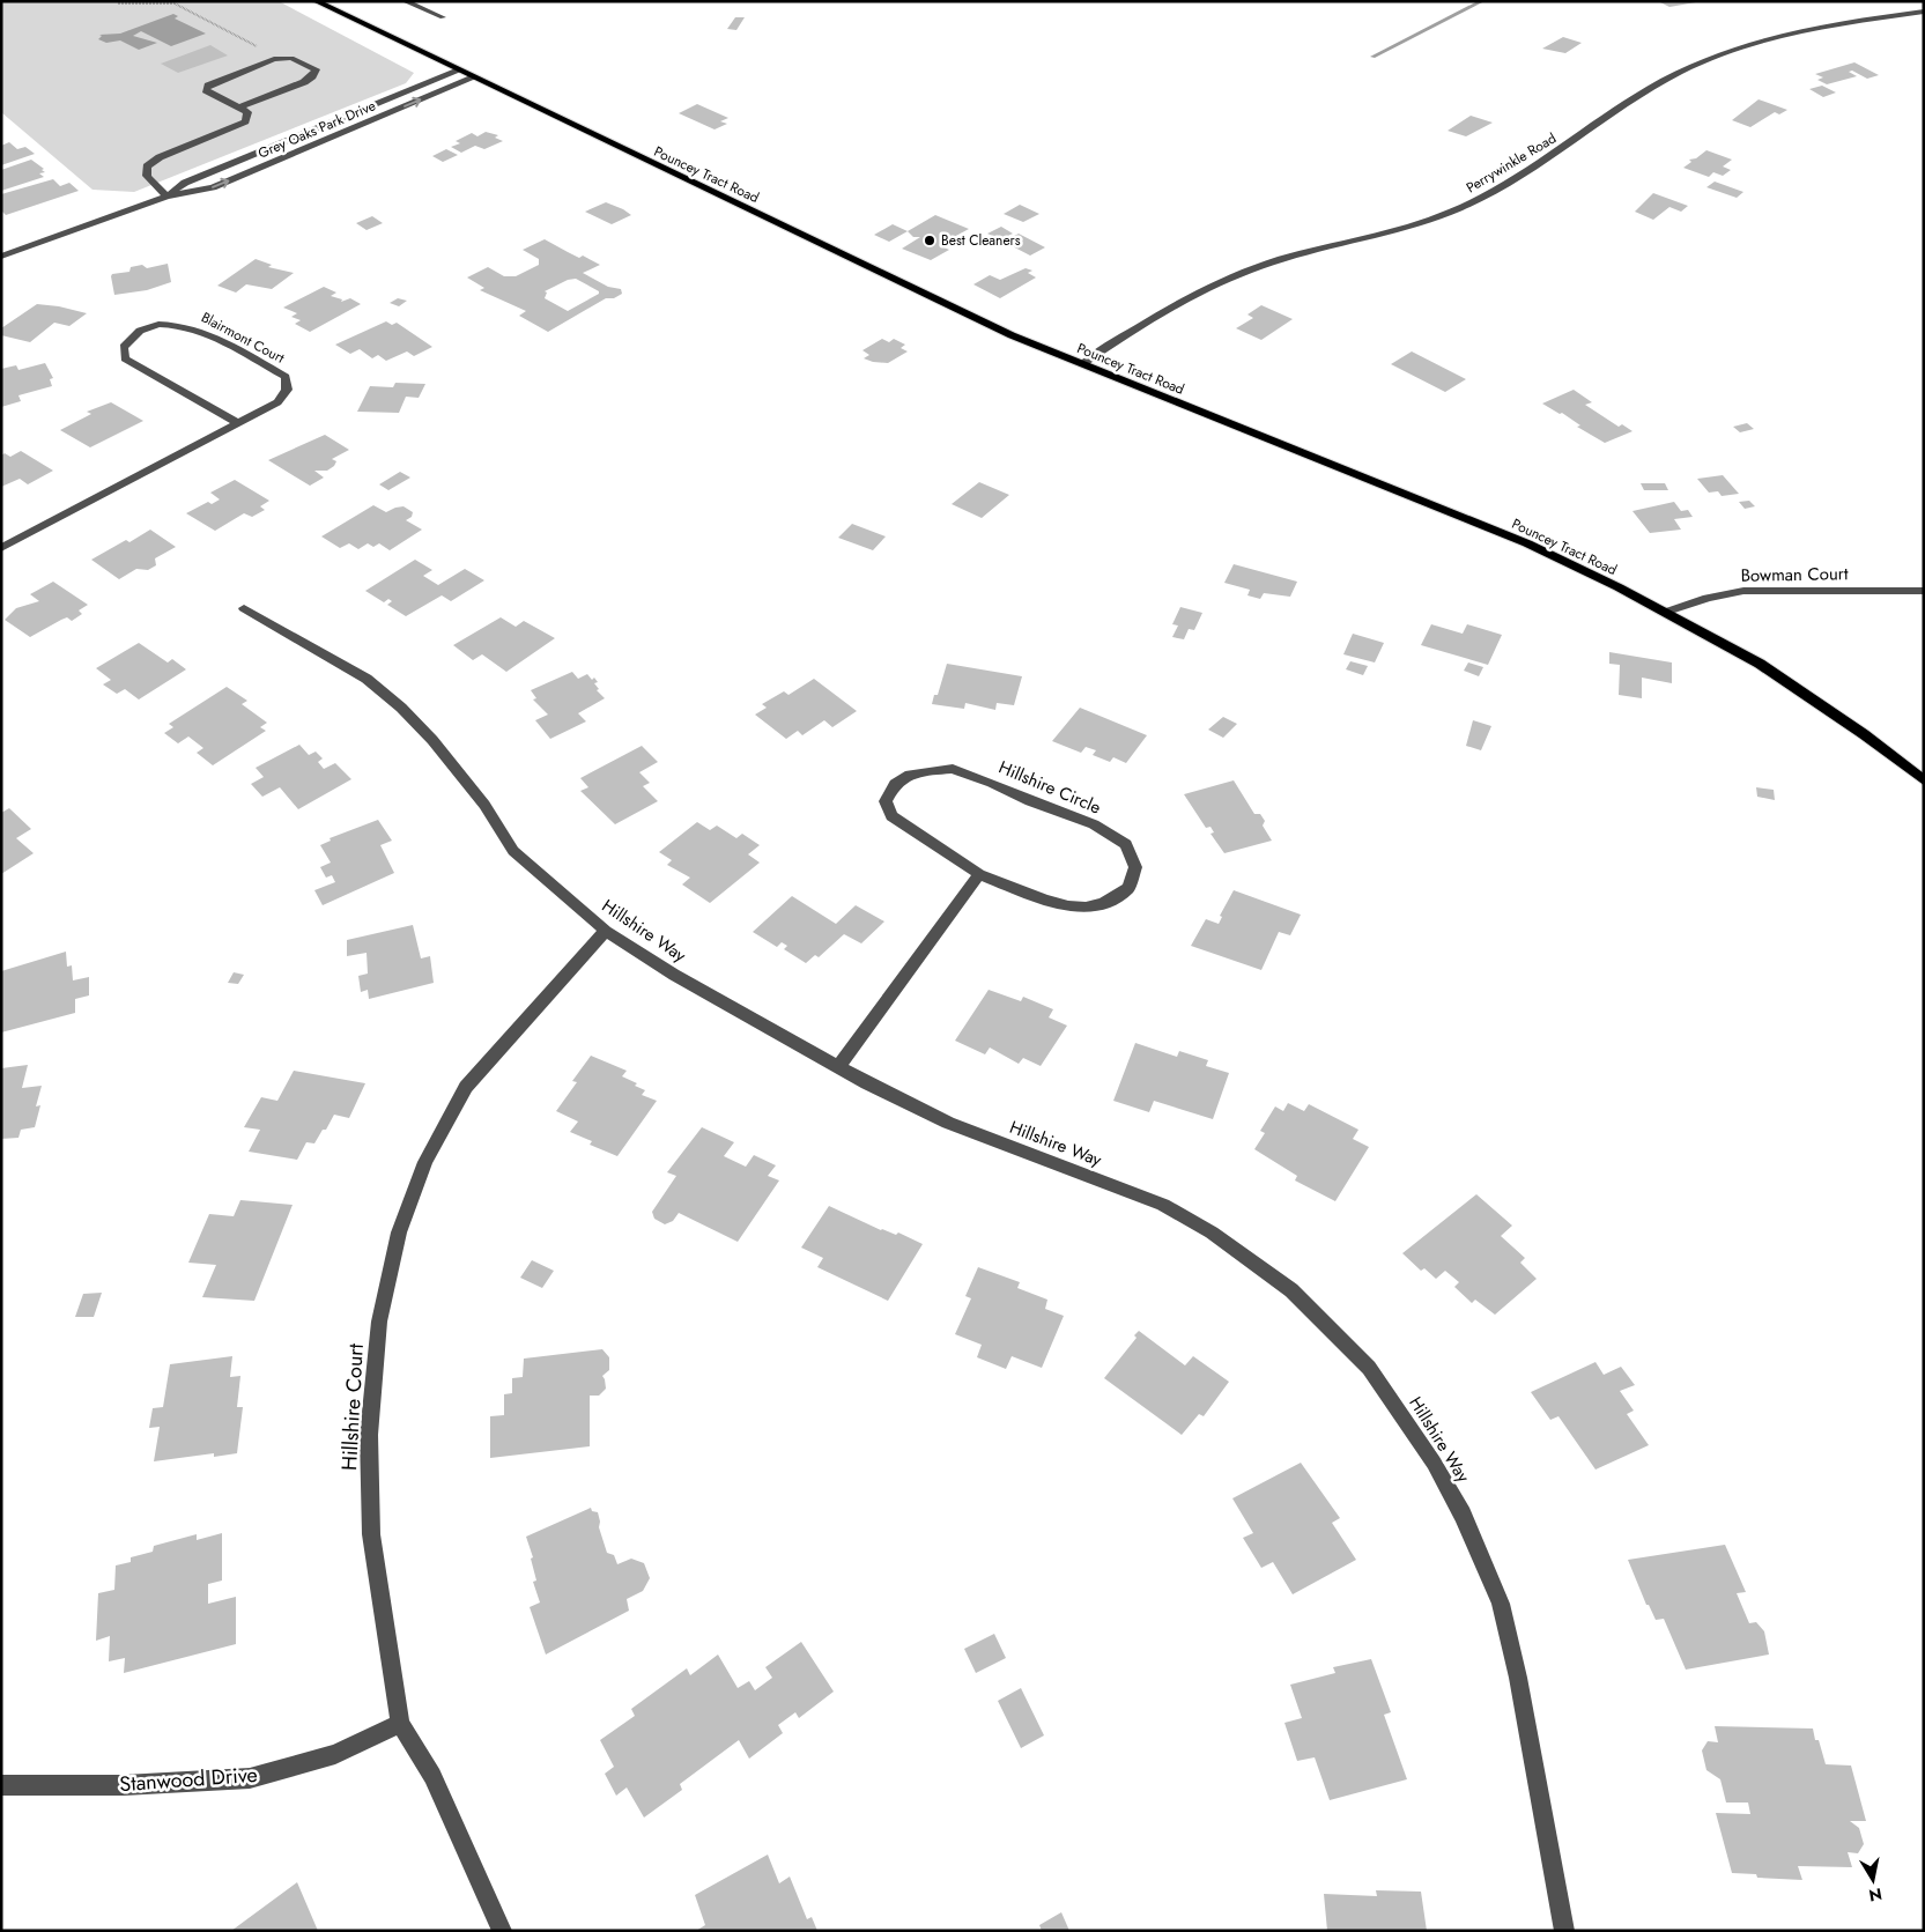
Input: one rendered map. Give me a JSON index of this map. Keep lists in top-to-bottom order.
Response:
{
  "streets": {
    "main road": ["Pouncey Tract Road"],
    "street": [
      "Grey Oaks Park Drive",
      "Perrywinkle Road",
      "Blairmont Court",
      "Bowman Court",
      "Hillshire Circle",
      "Hillshire Way",
      "Hillshire Court",
      "Stanwood Drive"
    ]
  },
  "crossings": [
    ["Grey Oaks Park Drive", "Pouncey Tract Road"],
    ["Perrywinkle Road", "Pouncey Tract Road"],
    ["Pouncey Tract Road", "Bowman Court"],
    ["Hillshire Way", "Hillshire Court"],
    ["Hillshire Court", "Stanwood Drive"]
  ],
  "places": ["Best Cleaners"],
  "north": "bottom"
}
